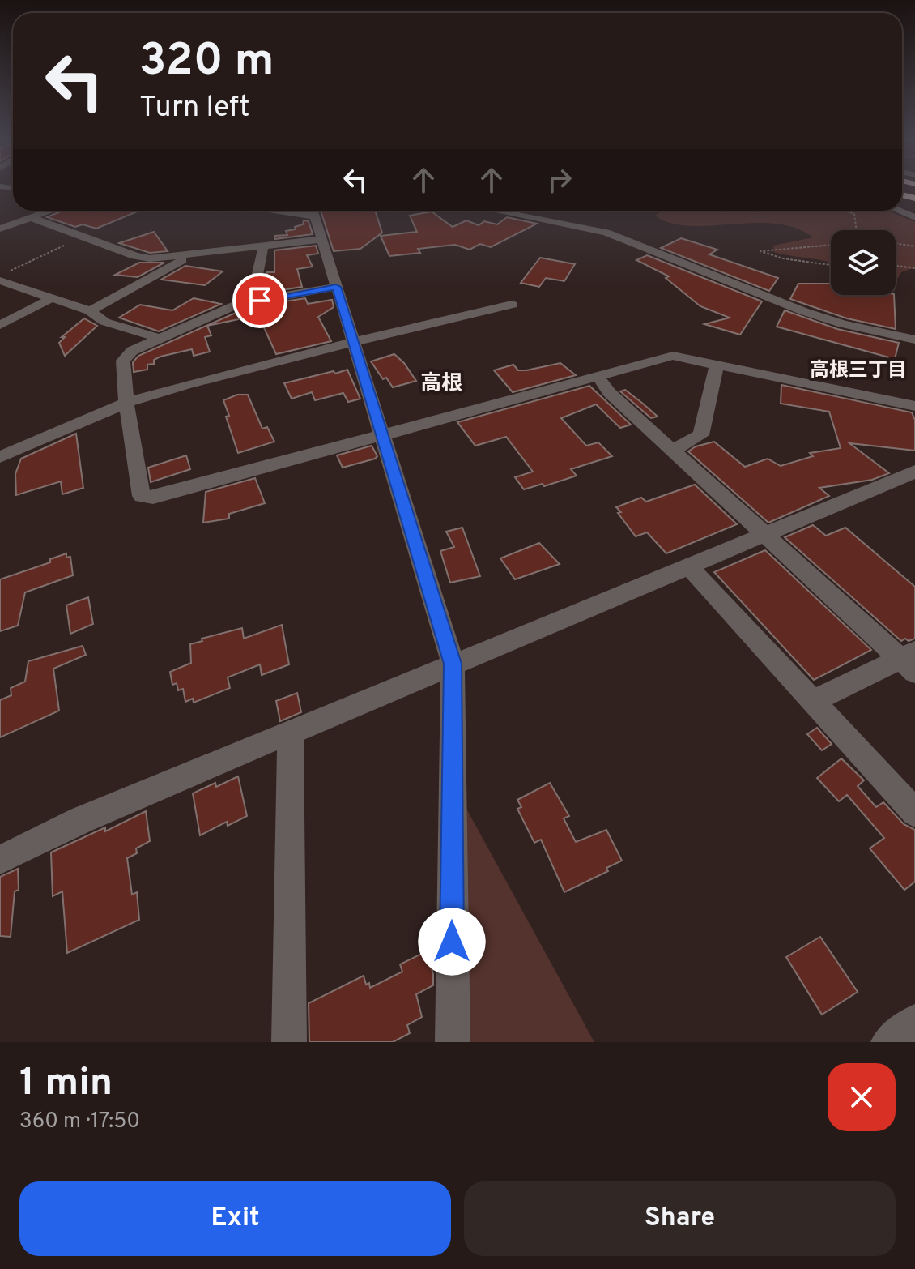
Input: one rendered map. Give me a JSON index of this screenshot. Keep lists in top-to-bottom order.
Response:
{
  "districts": ["高根三丁目", "高根"],
  "page": {
    "turn": ["320 m", "Turn left"],
    "heading": ["1 min", "360 m · 17:50"],
    "buttons": ["Exit", "Share"]
  }
}
